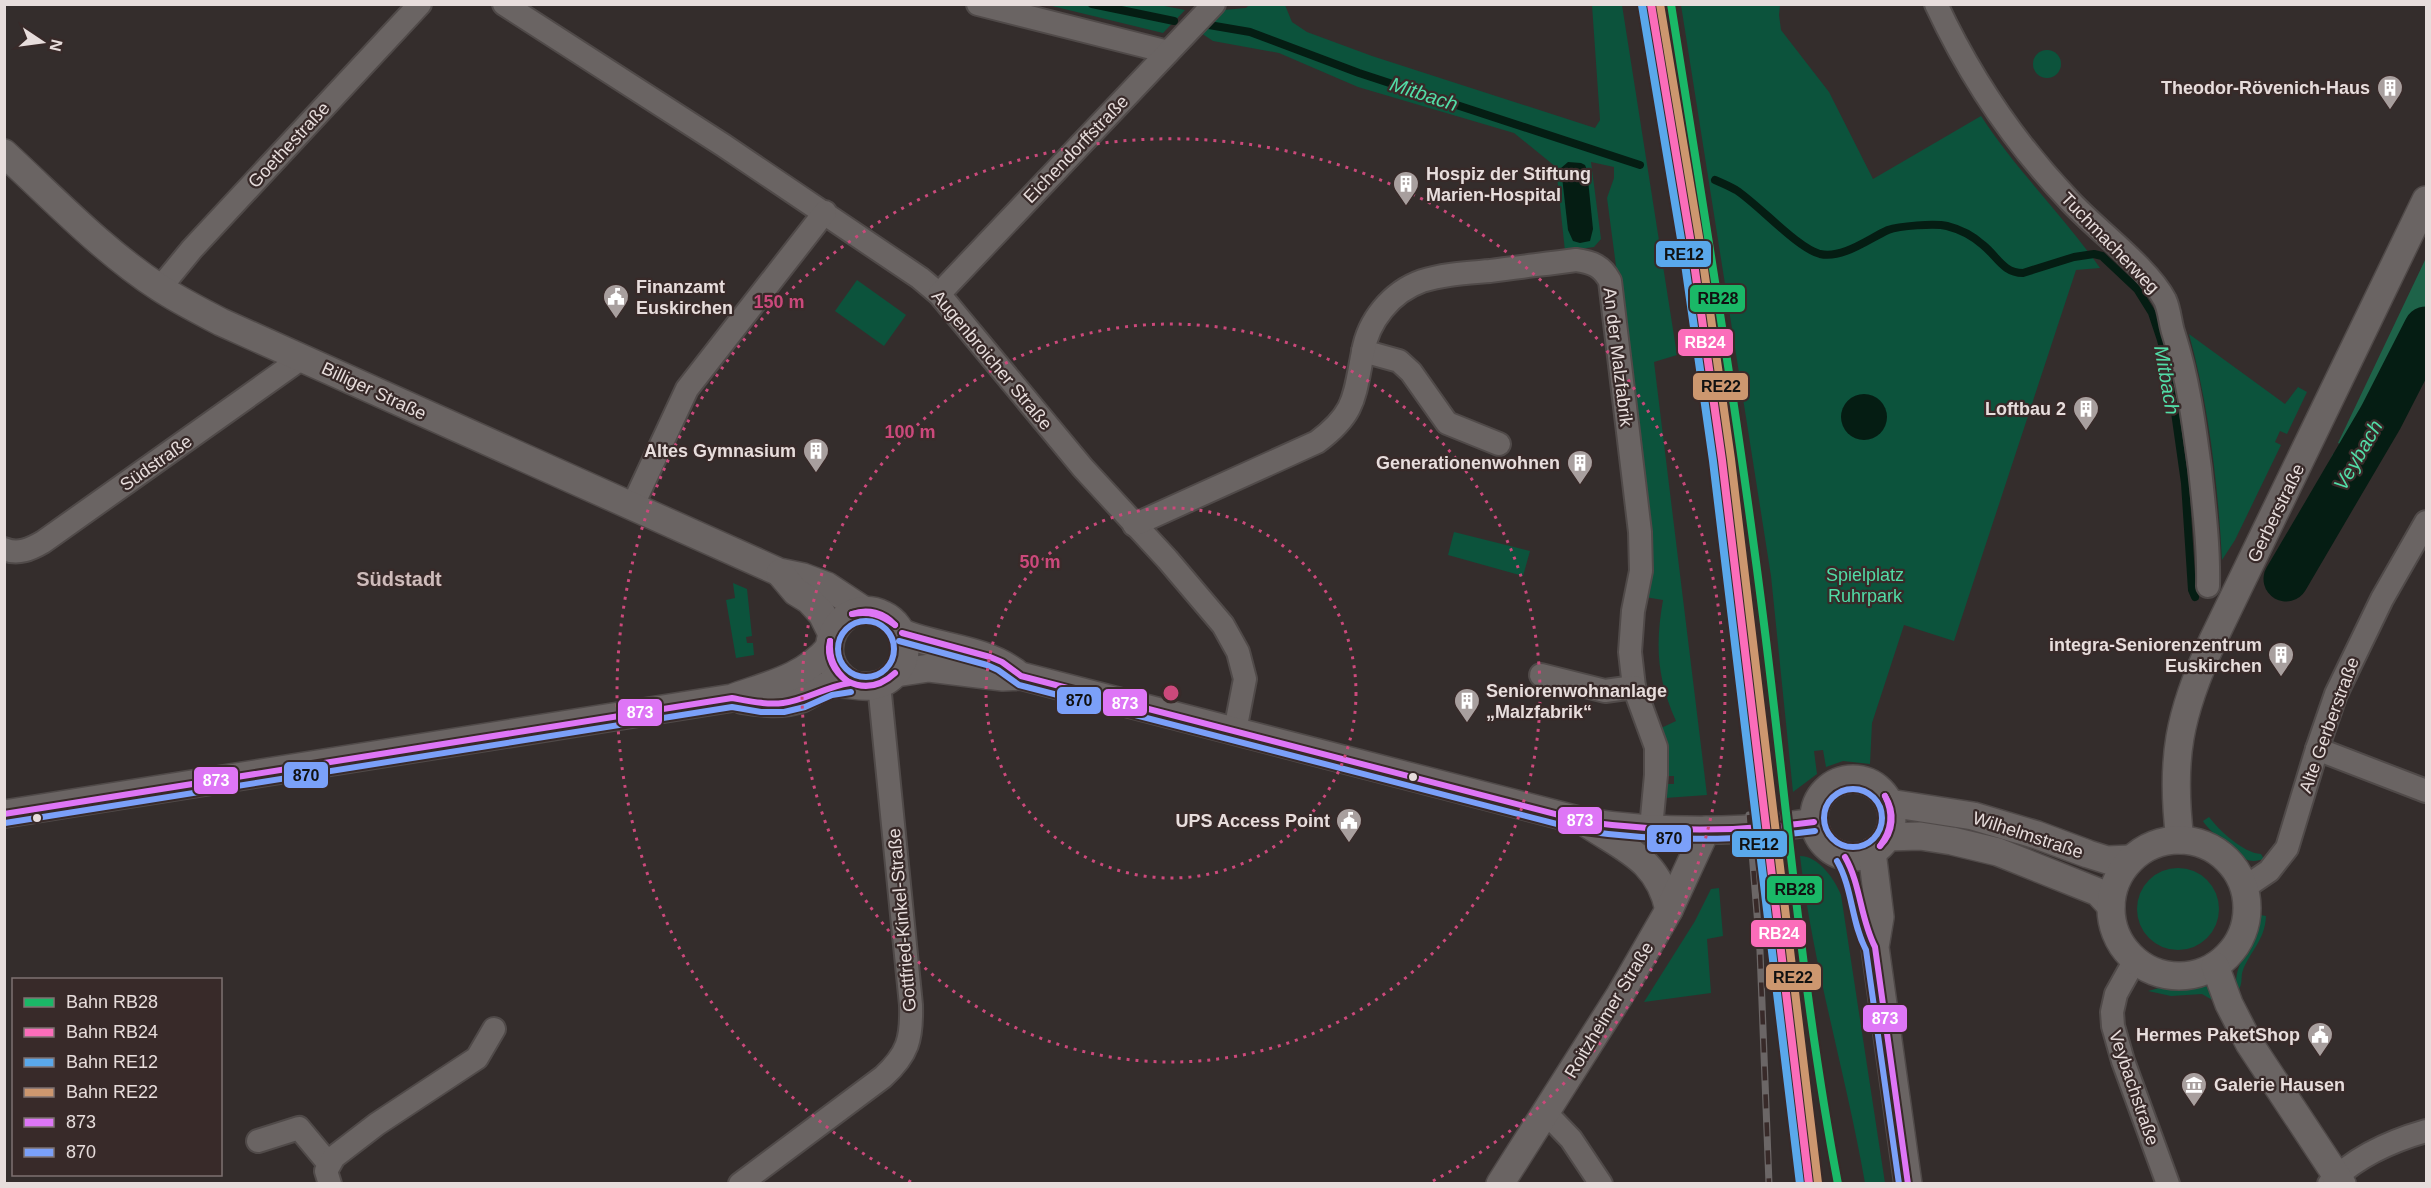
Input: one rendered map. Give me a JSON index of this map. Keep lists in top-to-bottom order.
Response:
{
  "streets": {
    "street": [
      "Goethestraße",
      "Eichendorffstraße",
      "Tuchmacherweg",
      "An der Malzfabrik",
      "Augenbroicher Straße",
      "Billiger Straße",
      "Südstraße",
      "Gerberstraße",
      "Alte Gerberstraße",
      "Wilhelmstraße",
      "Gottfried-Kinkel-Straße",
      "Roitzheimer Straße",
      "Veybachstraße"
    ]
  },
  "crossings": [
    ["Goethestraße", "Billiger Straße"],
    ["Eichendorffstraße", "Augenbroicher Straße"],
    ["An der Malzfabrik", "Augenbroicher Straße"],
    ["Billiger Straße", "Südstraße"],
    ["Billiger Straße", "Gottfried-Kinkel-Straße"],
    ["Gerberstraße", "Alte Gerberstraße"],
    ["Gerberstraße", "Wilhelmstraße"],
    ["Gerberstraße", "Veybachstraße"],
    ["Alte Gerberstraße", "Wilhelmstraße"],
    ["Alte Gerberstraße", "Veybachstraße"],
    ["Wilhelmstraße", "Veybachstraße"]
  ],
  "districts": ["Südstadt"],
  "water": ["Mitbach", "Veybach"],
  "parks": ["Spielplatz Ruhrpark"],
  "places": {
    "building": [
      "Theodor-Rövenich-Haus",
      "Hospiz der Stiftung Marien-Hospital",
      "Loftbau 2",
      "Altes Gymnasium",
      "Generationenwohnen",
      "integra-Seniorenzentrum Euskirchen",
      "Seniorenwohnanlage „Malzfabrik“"
    ],
    "public building": ["Finanzamt Euskirchen", "UPS Access Point", "Hermes PaketShop"],
    "museum": ["Galerie Hausen"]
  },
  "lines": [
    "rail line RB28",
    "rail line RB24",
    "rail line RE22",
    "rail line RE12",
    "transit line 873",
    "transit line 870"
  ],
  "legend": [
    "Bahn RB28",
    "Bahn RB24",
    "Bahn RE12",
    "Bahn RE22",
    "873",
    "870"
  ],
  "north": "right",
  "rings": ["150 m", "100 m", "50 m"]
}
